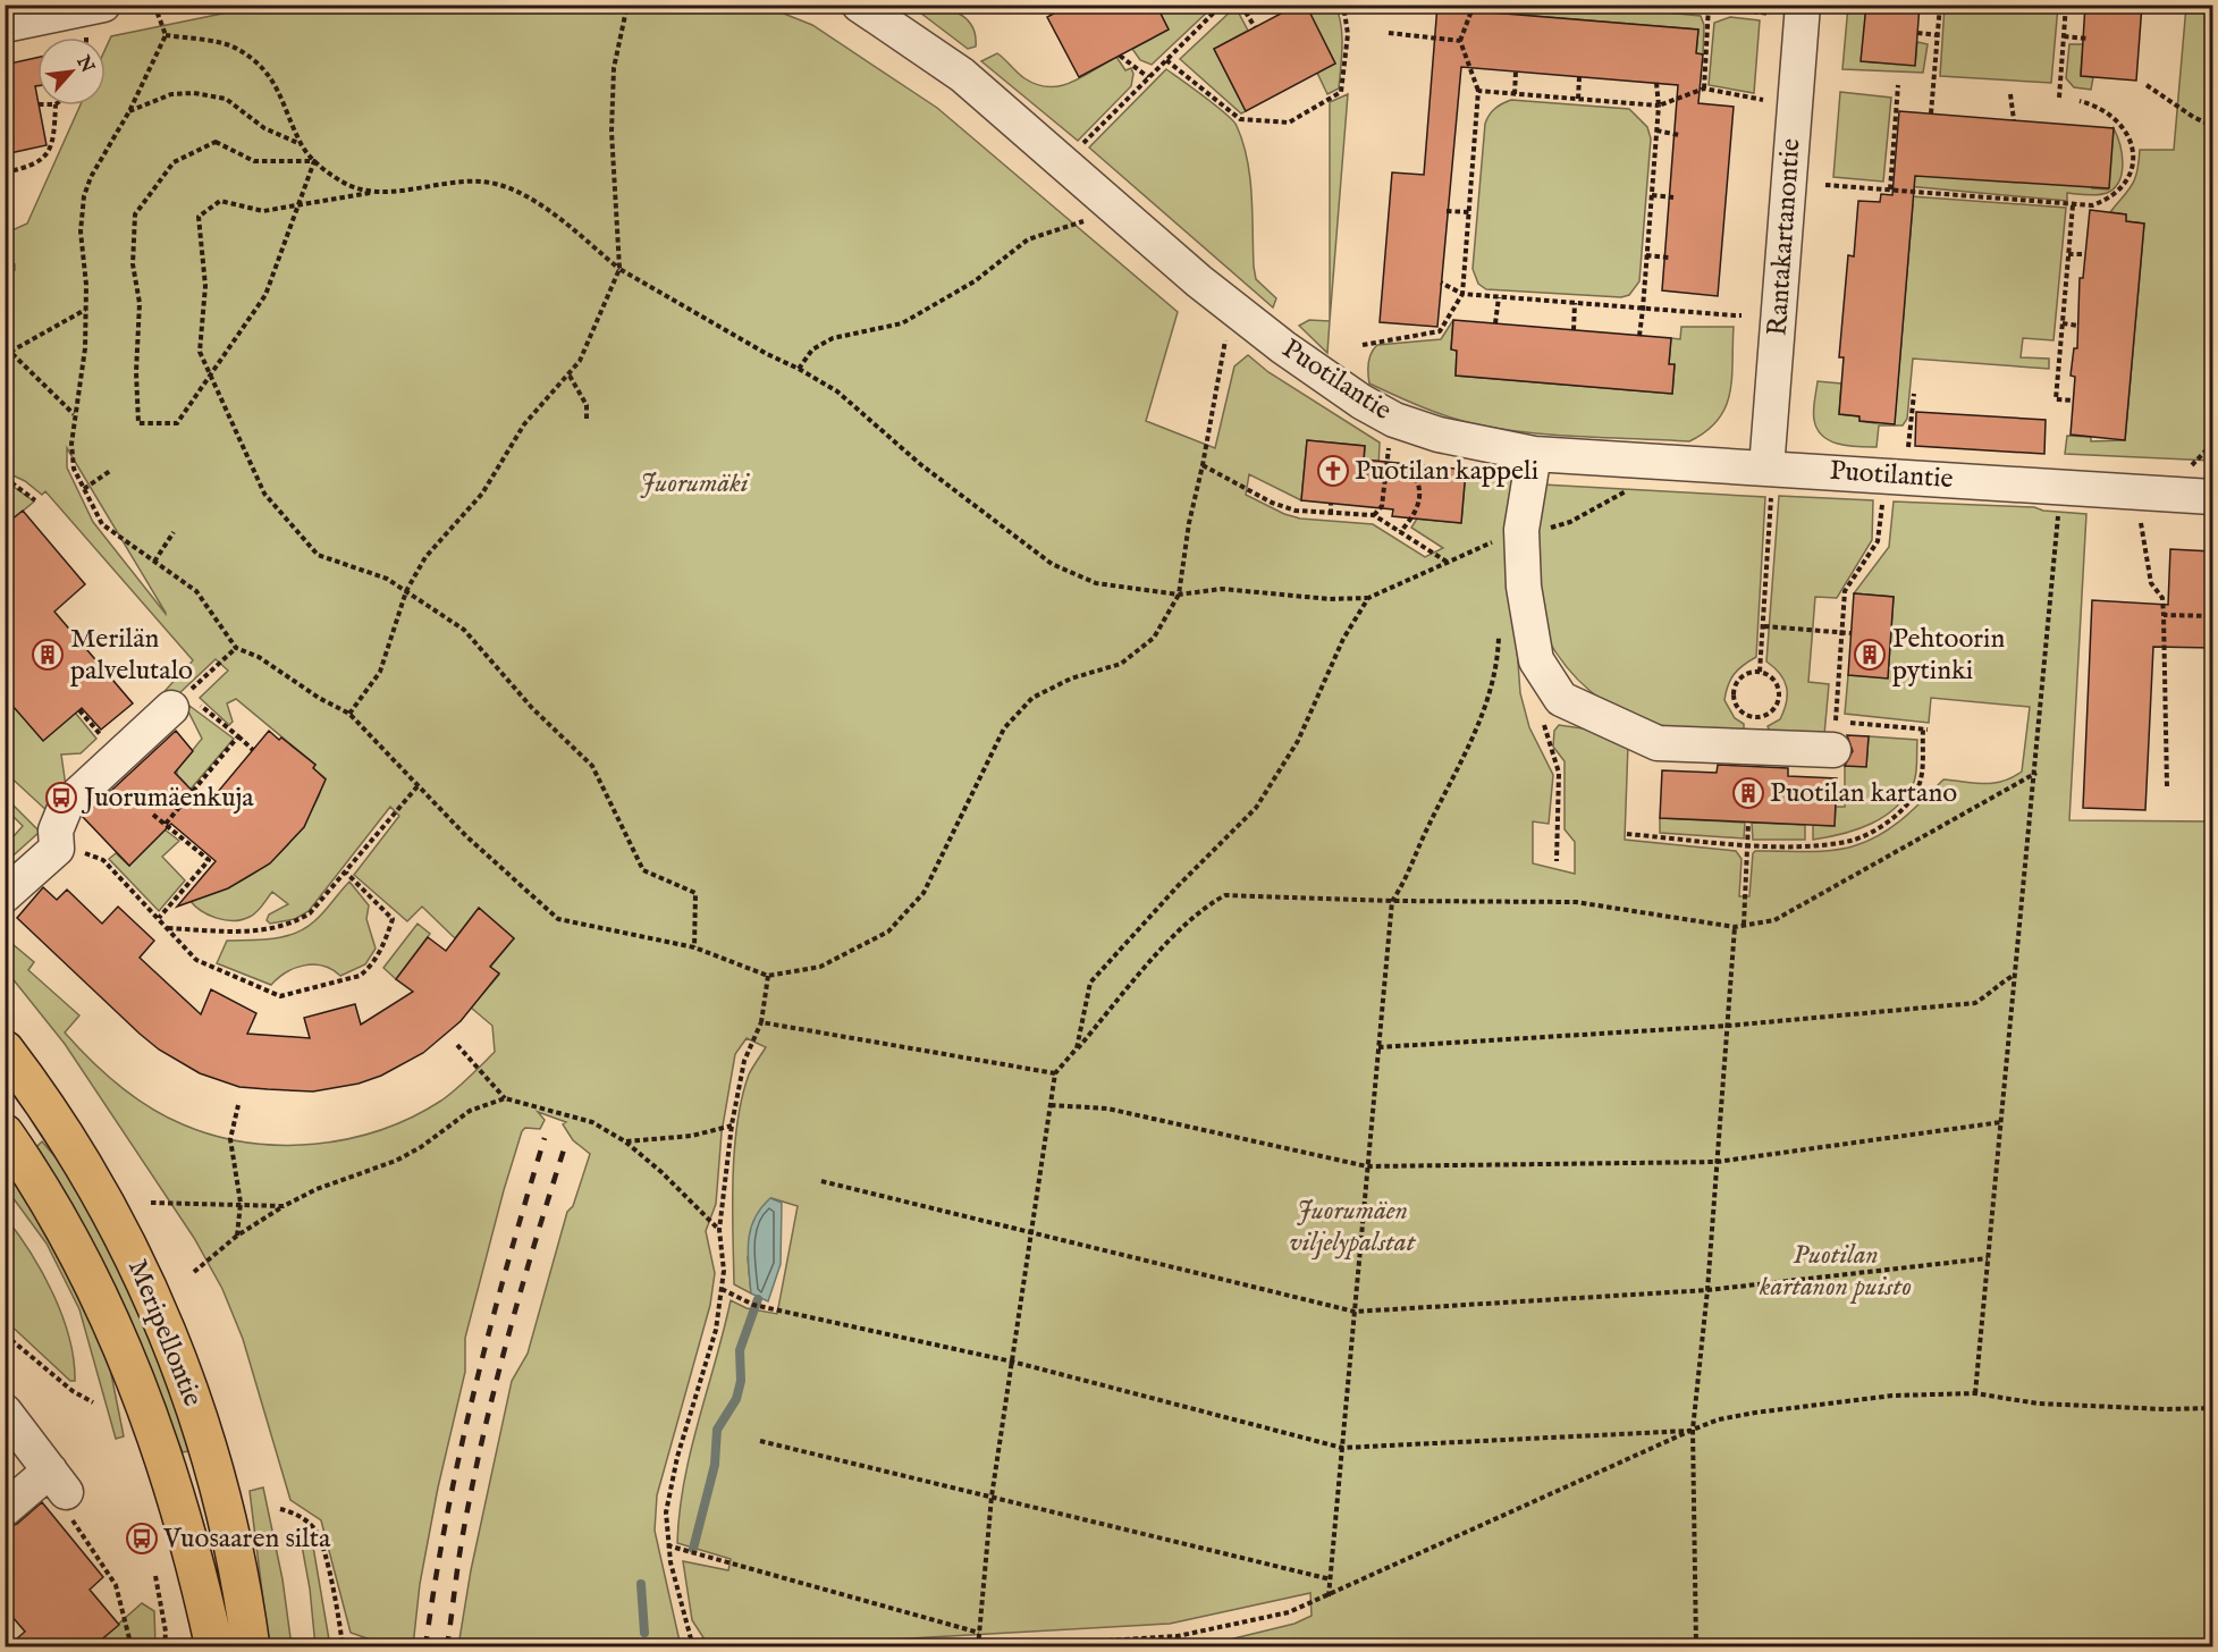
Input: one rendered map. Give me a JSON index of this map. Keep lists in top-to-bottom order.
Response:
{
  "streets": {
    "main road": ["Meripellontie"],
    "street": ["Rantakartanontie", "Puotilantie"]
  },
  "crossings": [
    ["Rantakartanontie", "Puotilantie"]
  ],
  "parks": ["Juorumäki", "Juorumäen viljelypalstat", "Puotilan kartanon puisto"],
  "places": {
    "church": ["Puotilan kappeli"],
    "building": ["Merilän palvelutalo", "Pehtoorin pytinki", "Puotilan kartano"],
    "bus stop": ["Juorumäenkuja", "Vuosaaren silta"]
  },
  "north": "top right"
}
